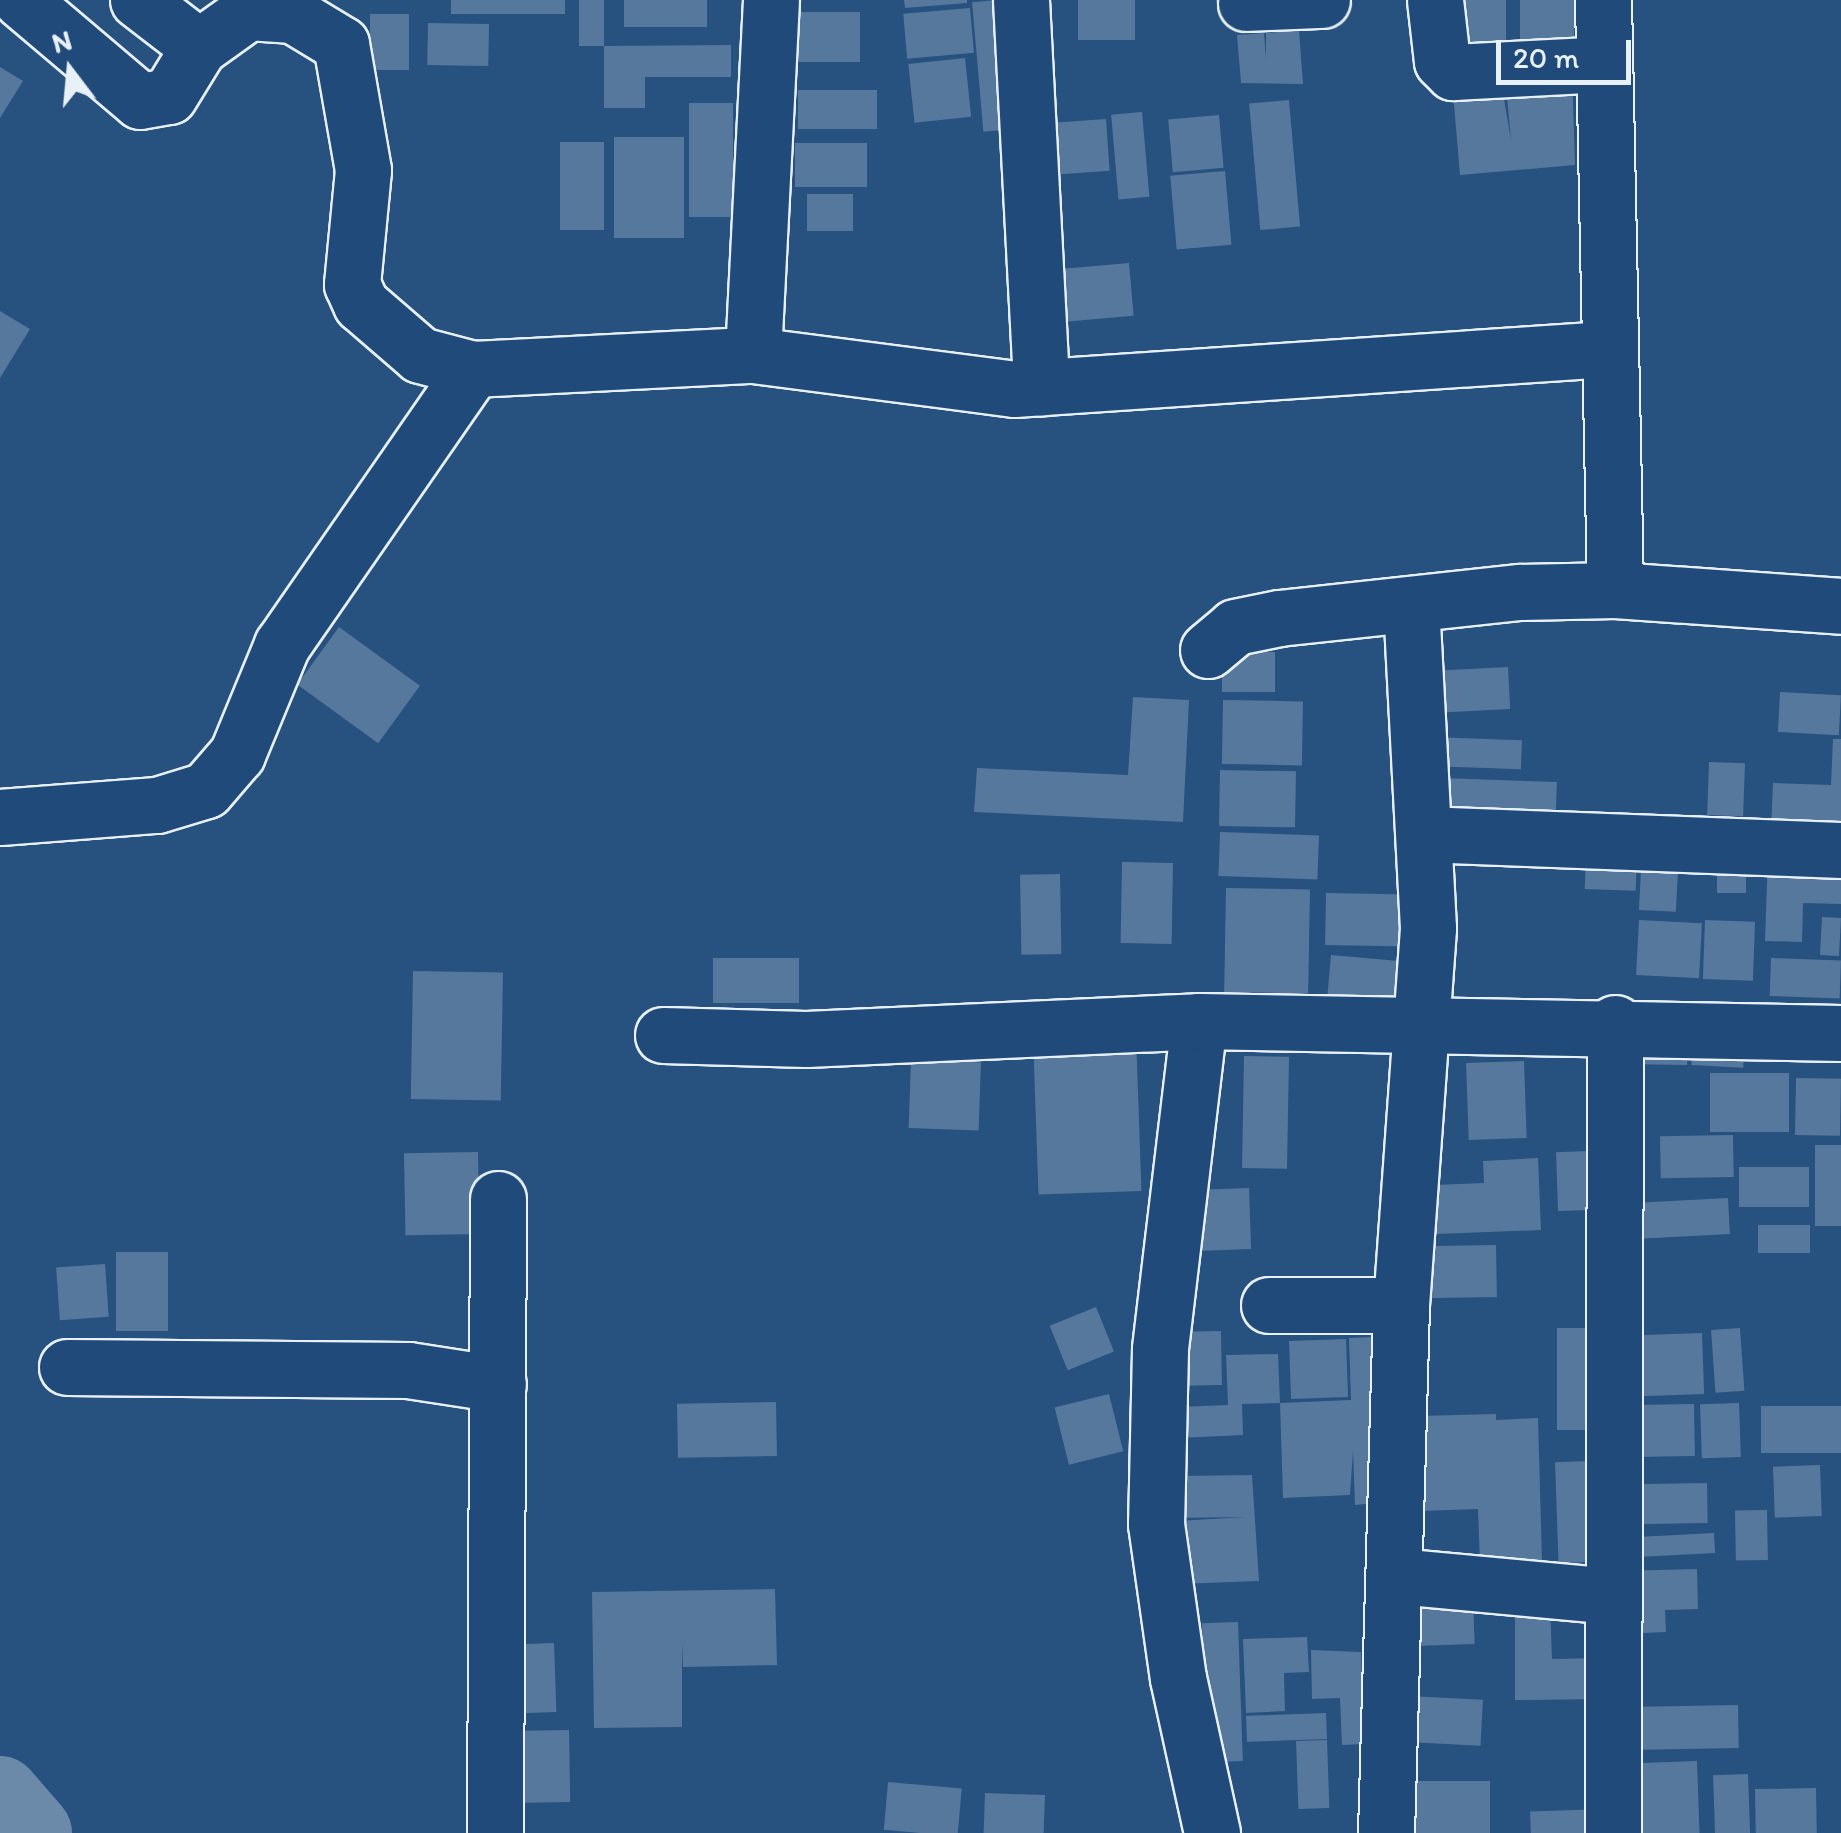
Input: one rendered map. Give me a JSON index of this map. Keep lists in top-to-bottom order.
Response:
{
  "scale_bar": "20 m",
  "north": "top"
}
